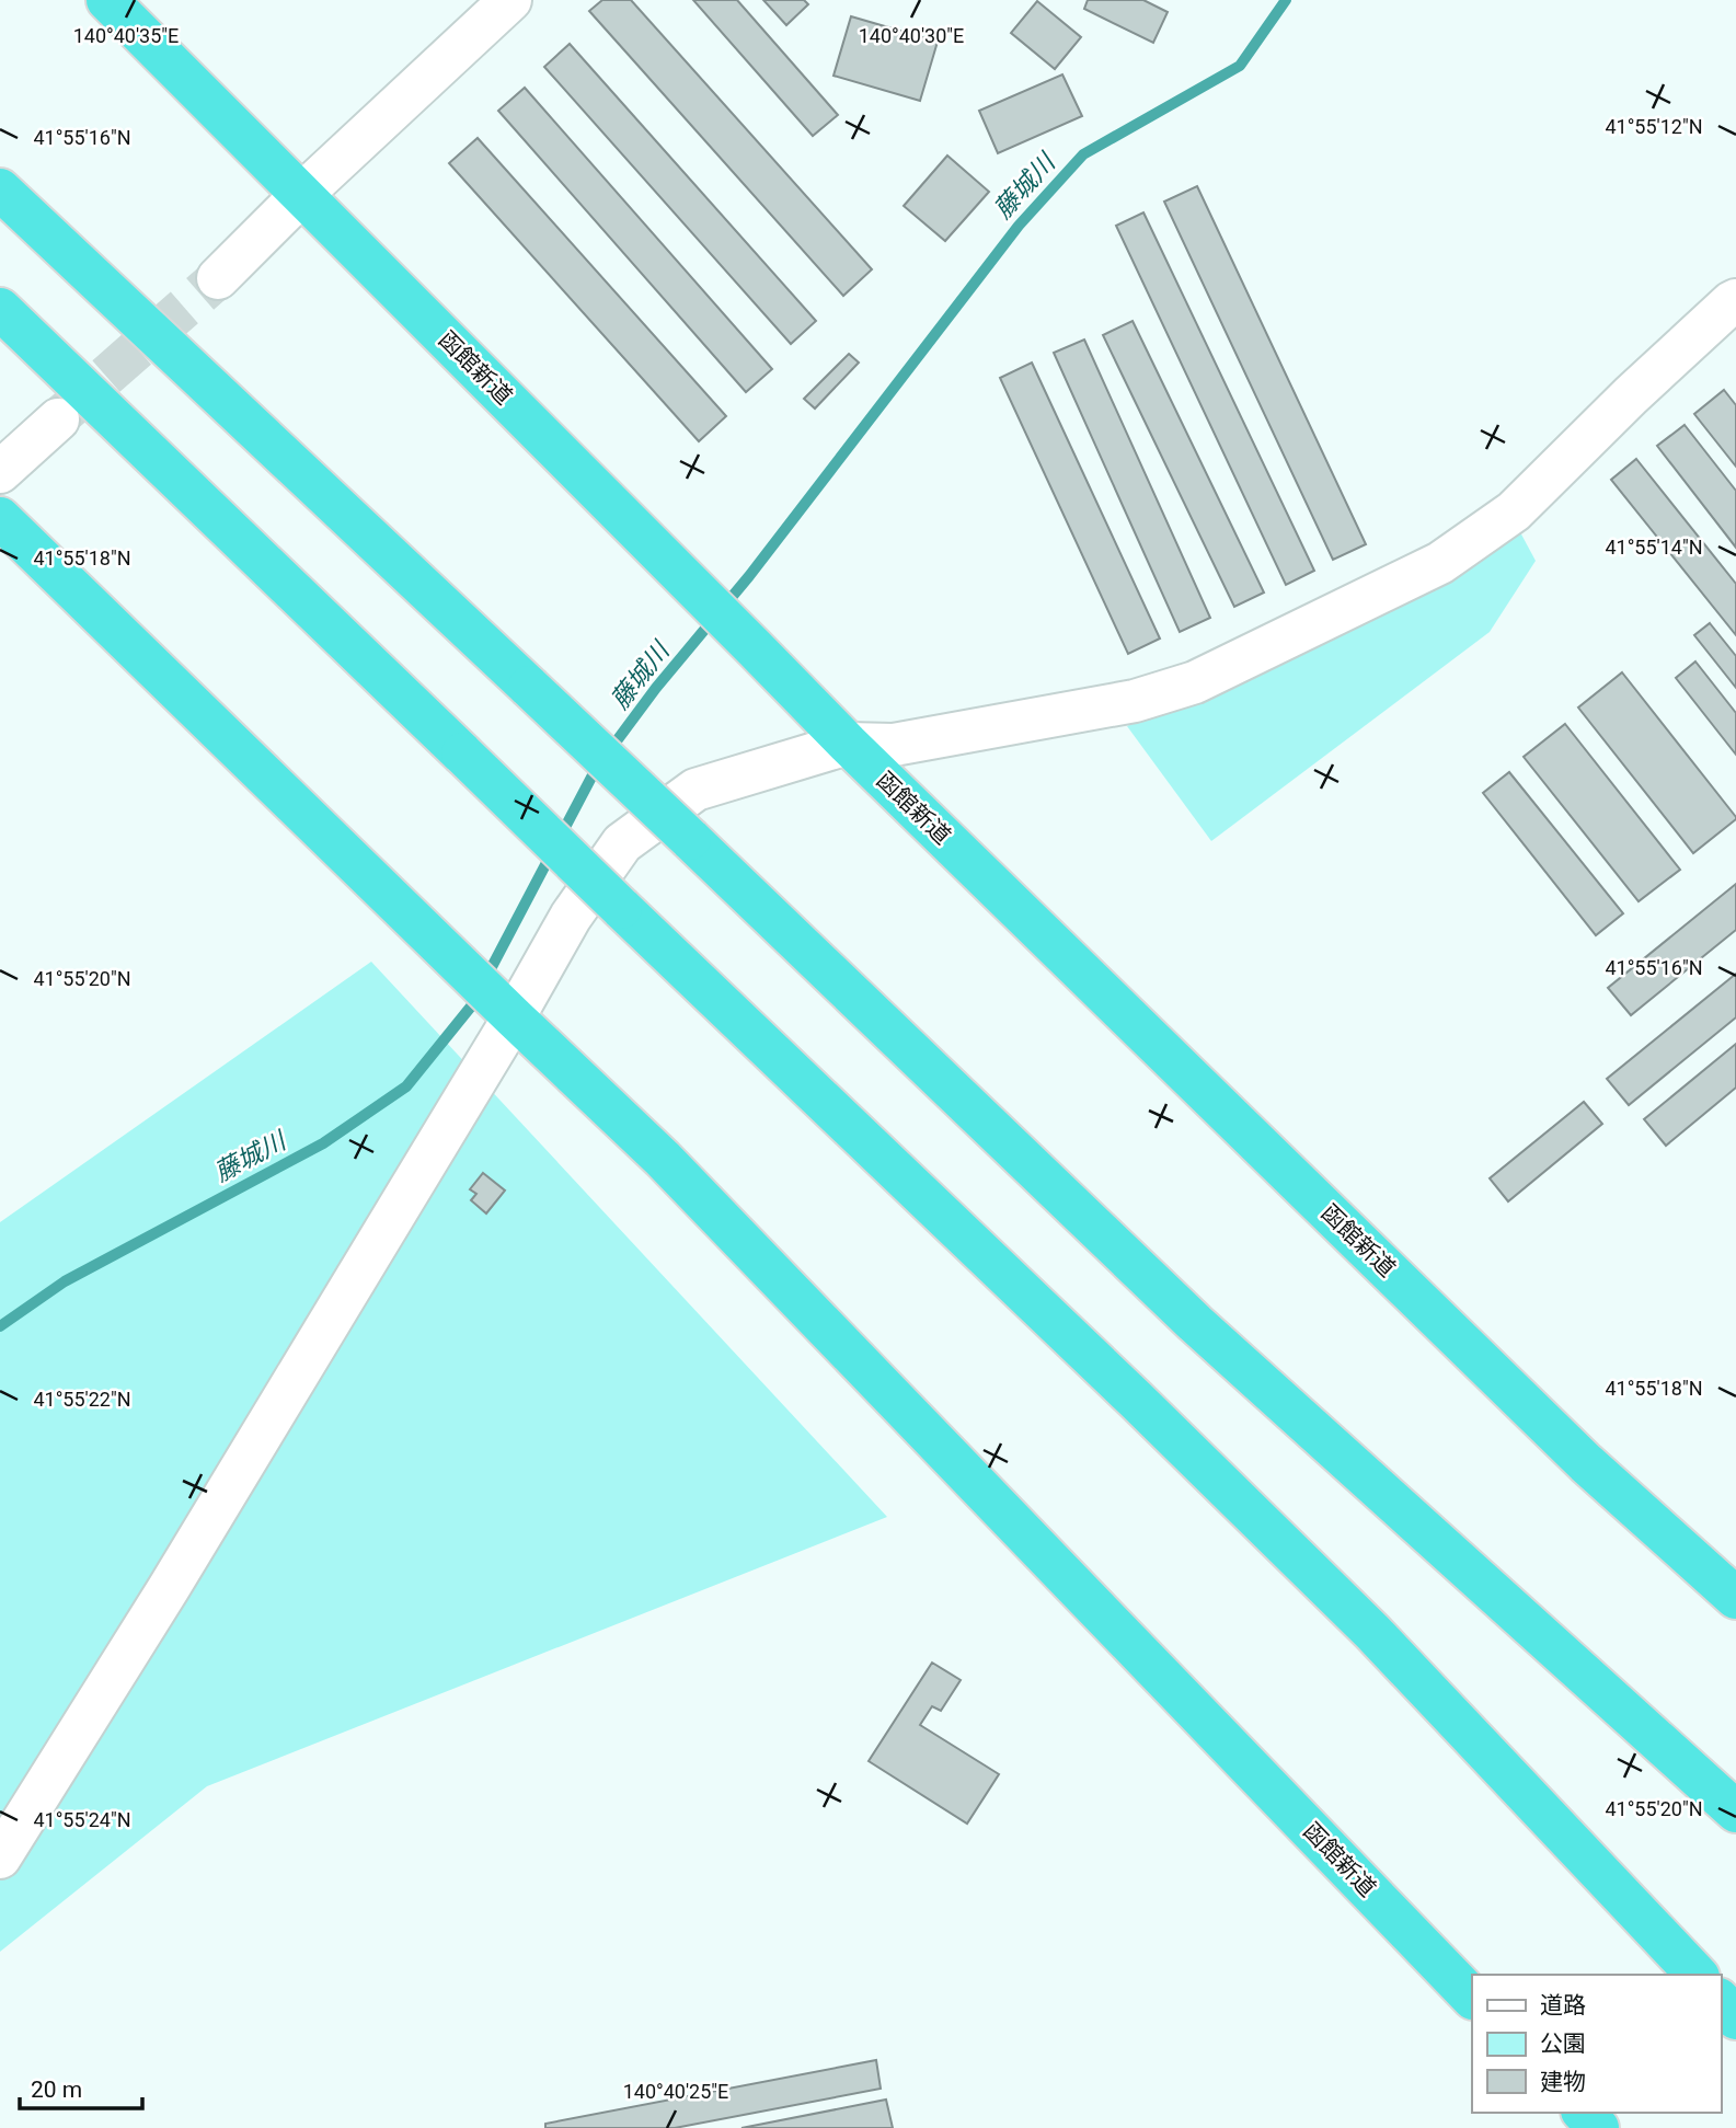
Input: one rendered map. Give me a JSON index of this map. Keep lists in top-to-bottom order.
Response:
{
  "streets": {
    "highway": ["函館新道"]
  },
  "water": ["藤城川"],
  "legend": ["道路", "公園", "建物"],
  "scale_bar": "20 m",
  "coordinates": [
    "140°40'30\"E",
    "140°40'35\"E",
    "41°55'12\"N",
    "41°55'16\"N",
    "41°55'14\"N",
    "41°55'18\"N",
    "41°55'20\"N",
    "41°55'22\"N",
    "41°55'24\"N",
    "140°40'25\"E"
  ]
}
